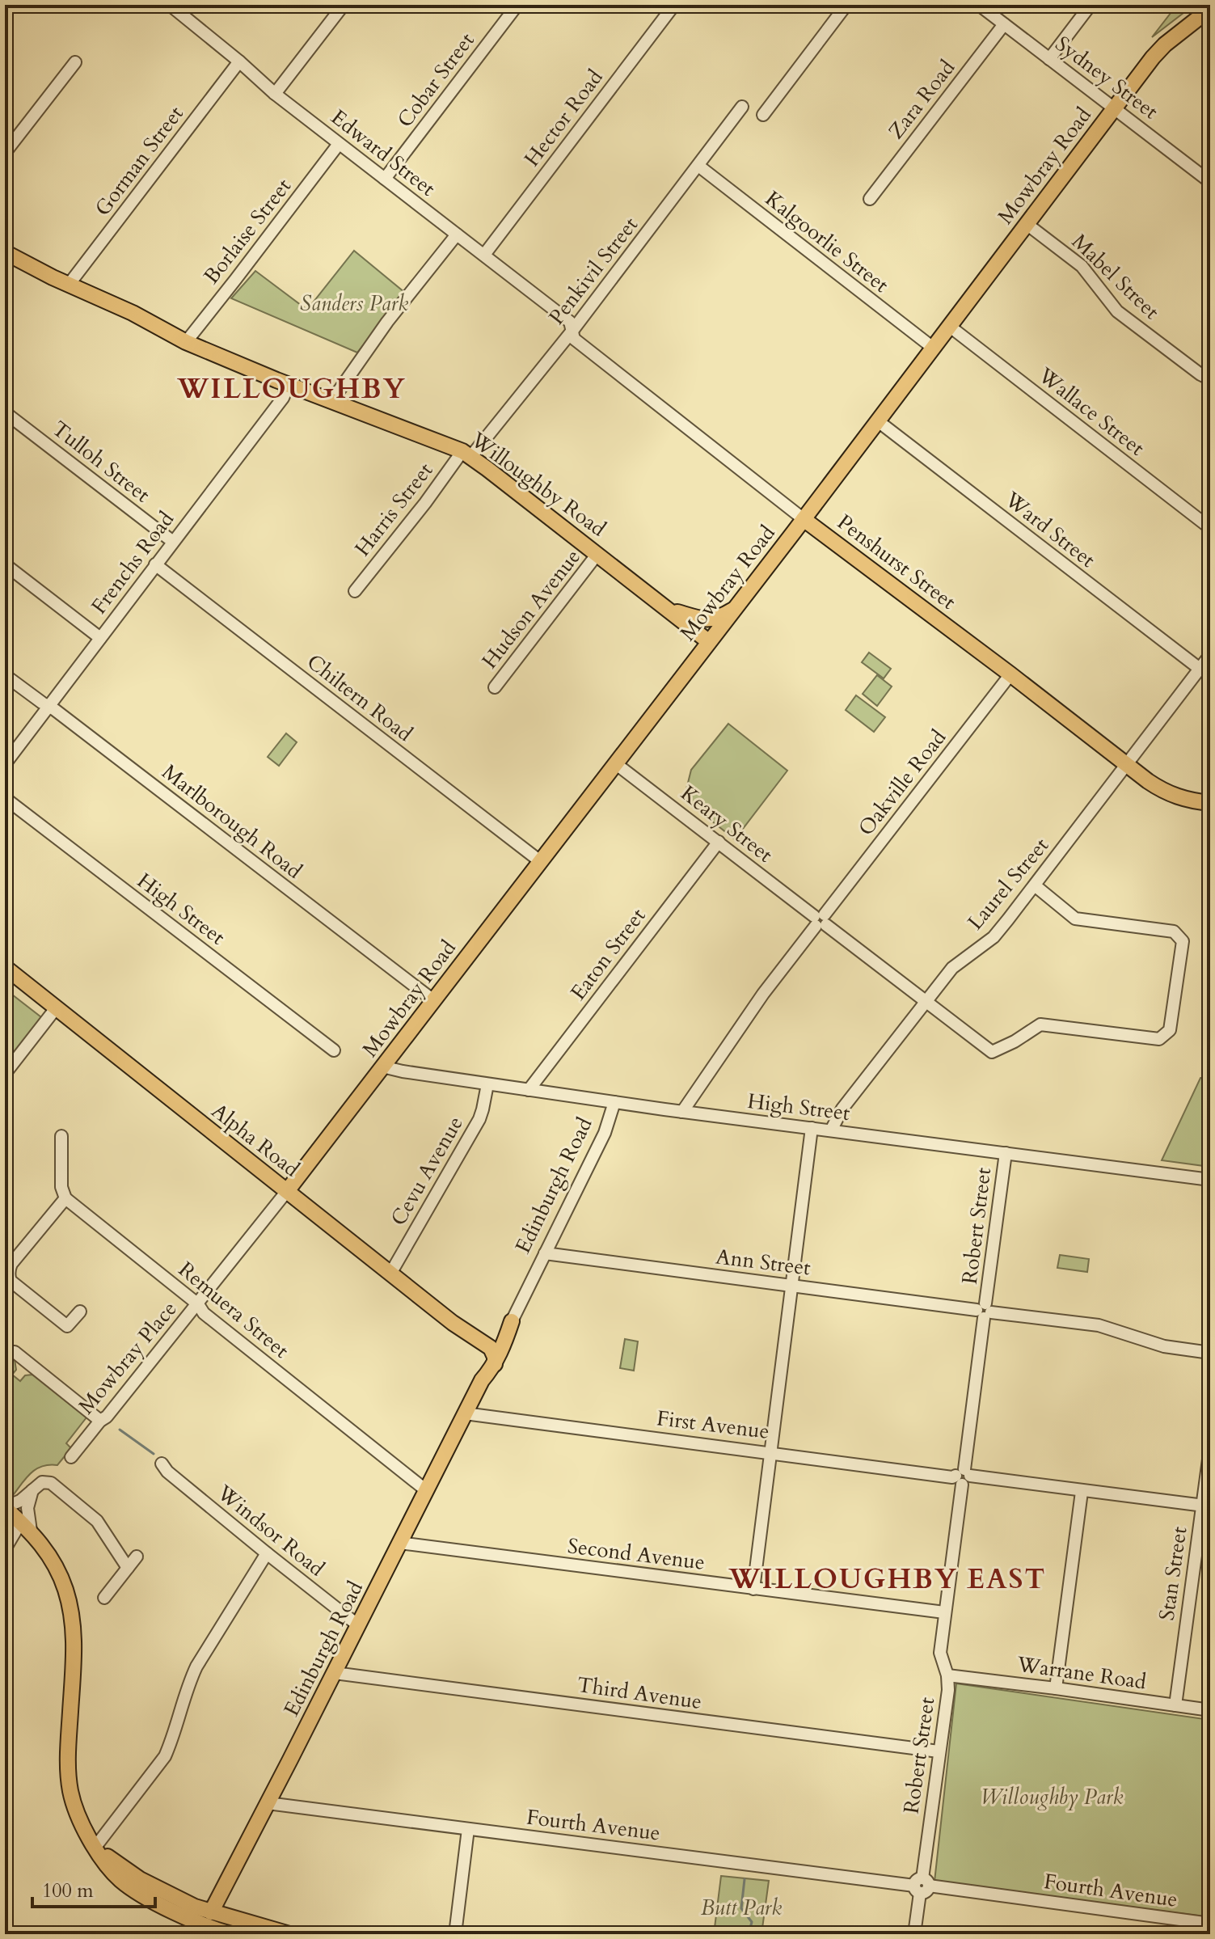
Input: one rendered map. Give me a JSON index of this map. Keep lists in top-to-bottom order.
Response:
{
  "streets": {
    "main road": [
      "Mowbray Road",
      "Willoughby Road",
      "Penshurst Street",
      "Alpha Road",
      "Edinburgh Road"
    ],
    "street": [
      "Sydney Street",
      "Cobar Street",
      "Zara Road",
      "Hector Road",
      "Edward Street",
      "Gorman Street",
      "Borlaise Street",
      "Kalgoorlie Street",
      "Penkivil Street",
      "Mabel Street",
      "Wallace Street",
      "Tulloh Street",
      "Harris Street",
      "Ward Street",
      "Frenchs Road",
      "Hudson Avenue",
      "Chiltern Road",
      "Oakville Road",
      "Marlborough Road",
      "Keary Street",
      "Laurel Street",
      "High Street",
      "Eaton Street",
      "Cevu Avenue",
      "Robert Street",
      "Ann Street",
      "Remuera Street",
      "Mowbray Place",
      "First Avenue",
      "Windsor Road",
      "Second Avenue",
      "Stan Street",
      "Warrane Road",
      "Third Avenue",
      "Fourth Avenue"
    ]
  },
  "crossings": [
    ["Sydney Street", "Zara Road"],
    ["Sydney Street", "Mowbray Road"],
    ["Cobar Street", "Edward Street"],
    ["Hector Road", "Edward Street"],
    ["Edward Street", "Gorman Street"],
    ["Edward Street", "Borlaise Street"],
    ["Edward Street", "Penkivil Street"],
    ["Edward Street", "Penshurst Street"],
    ["Gorman Street", "Willoughby Road"],
    ["Mowbray Road", "Kalgoorlie Street"],
    ["Mowbray Road", "Mabel Street"],
    ["Mowbray Road", "Wallace Street"],
    ["Mowbray Road", "Willoughby Road"],
    ["Mowbray Road", "Ward Street"],
    ["Mowbray Road", "Penshurst Street"],
    ["Mowbray Road", "Chiltern Road"],
    ["Mowbray Road", "Marlborough Road"],
    ["Mowbray Road", "Keary Street"],
    ["Mowbray Road", "High Street"],
    ["Mowbray Road", "Alpha Road"],
    ["Mowbray Road", "Mowbray Place"],
    ["Borlaise Street", "Willoughby Road"],
    ["Kalgoorlie Street", "Penkivil Street"],
    ["Penkivil Street", "Willoughby Road"],
    ["Penkivil Street", "Harris Street"],
    ["Penkivil Street", "Penshurst Street"],
    ["Tulloh Street", "Frenchs Road"],
    ["Willoughby Road", "Harris Street"],
    ["Willoughby Road", "Frenchs Road"],
    ["Willoughby Road", "Hudson Avenue"],
    ["Ward Street", "Laurel Street"],
    ["Penshurst Street", "Oakville Road"],
    ["Penshurst Street", "Laurel Street"],
    ["Frenchs Road", "Chiltern Road"],
    ["Frenchs Road", "Marlborough Road"],
    ["Oakville Road", "Keary Street"],
    ["Oakville Road", "High Street"],
    ["Keary Street", "Laurel Street"],
    ["Keary Street", "Eaton Street"],
    ["Laurel Street", "High Street"],
    ["High Street", "Eaton Street"],
    ["High Street", "Cevu Avenue"],
    ["High Street", "Edinburgh Road"],
    ["High Street", "Robert Street"],
    ["Alpha Road", "Cevu Avenue"],
    ["Alpha Road", "Edinburgh Road"],
    ["Alpha Road", "Mowbray Place"],
    ["Edinburgh Road", "Ann Street"],
    ["Edinburgh Road", "Remuera Street"],
    ["Edinburgh Road", "First Avenue"],
    ["Edinburgh Road", "Windsor Road"],
    ["Edinburgh Road", "Second Avenue"],
    ["Edinburgh Road", "Third Avenue"],
    ["Edinburgh Road", "Fourth Avenue"],
    ["Robert Street", "Ann Street"],
    ["Robert Street", "First Avenue"],
    ["Robert Street", "Second Avenue"],
    ["Robert Street", "Warrane Road"],
    ["Robert Street", "Third Avenue"],
    ["Robert Street", "Fourth Avenue"],
    ["Remuera Street", "Mowbray Place"],
    ["First Avenue", "Stan Street"],
    ["Stan Street", "Warrane Road"]
  ],
  "districts": ["WILLOUGHBY", "WILLOUGHBY EAST"],
  "parks": ["Sanders Park", "Willoughby Park", "Butt Park"],
  "scale_bar": "100 m"
}
